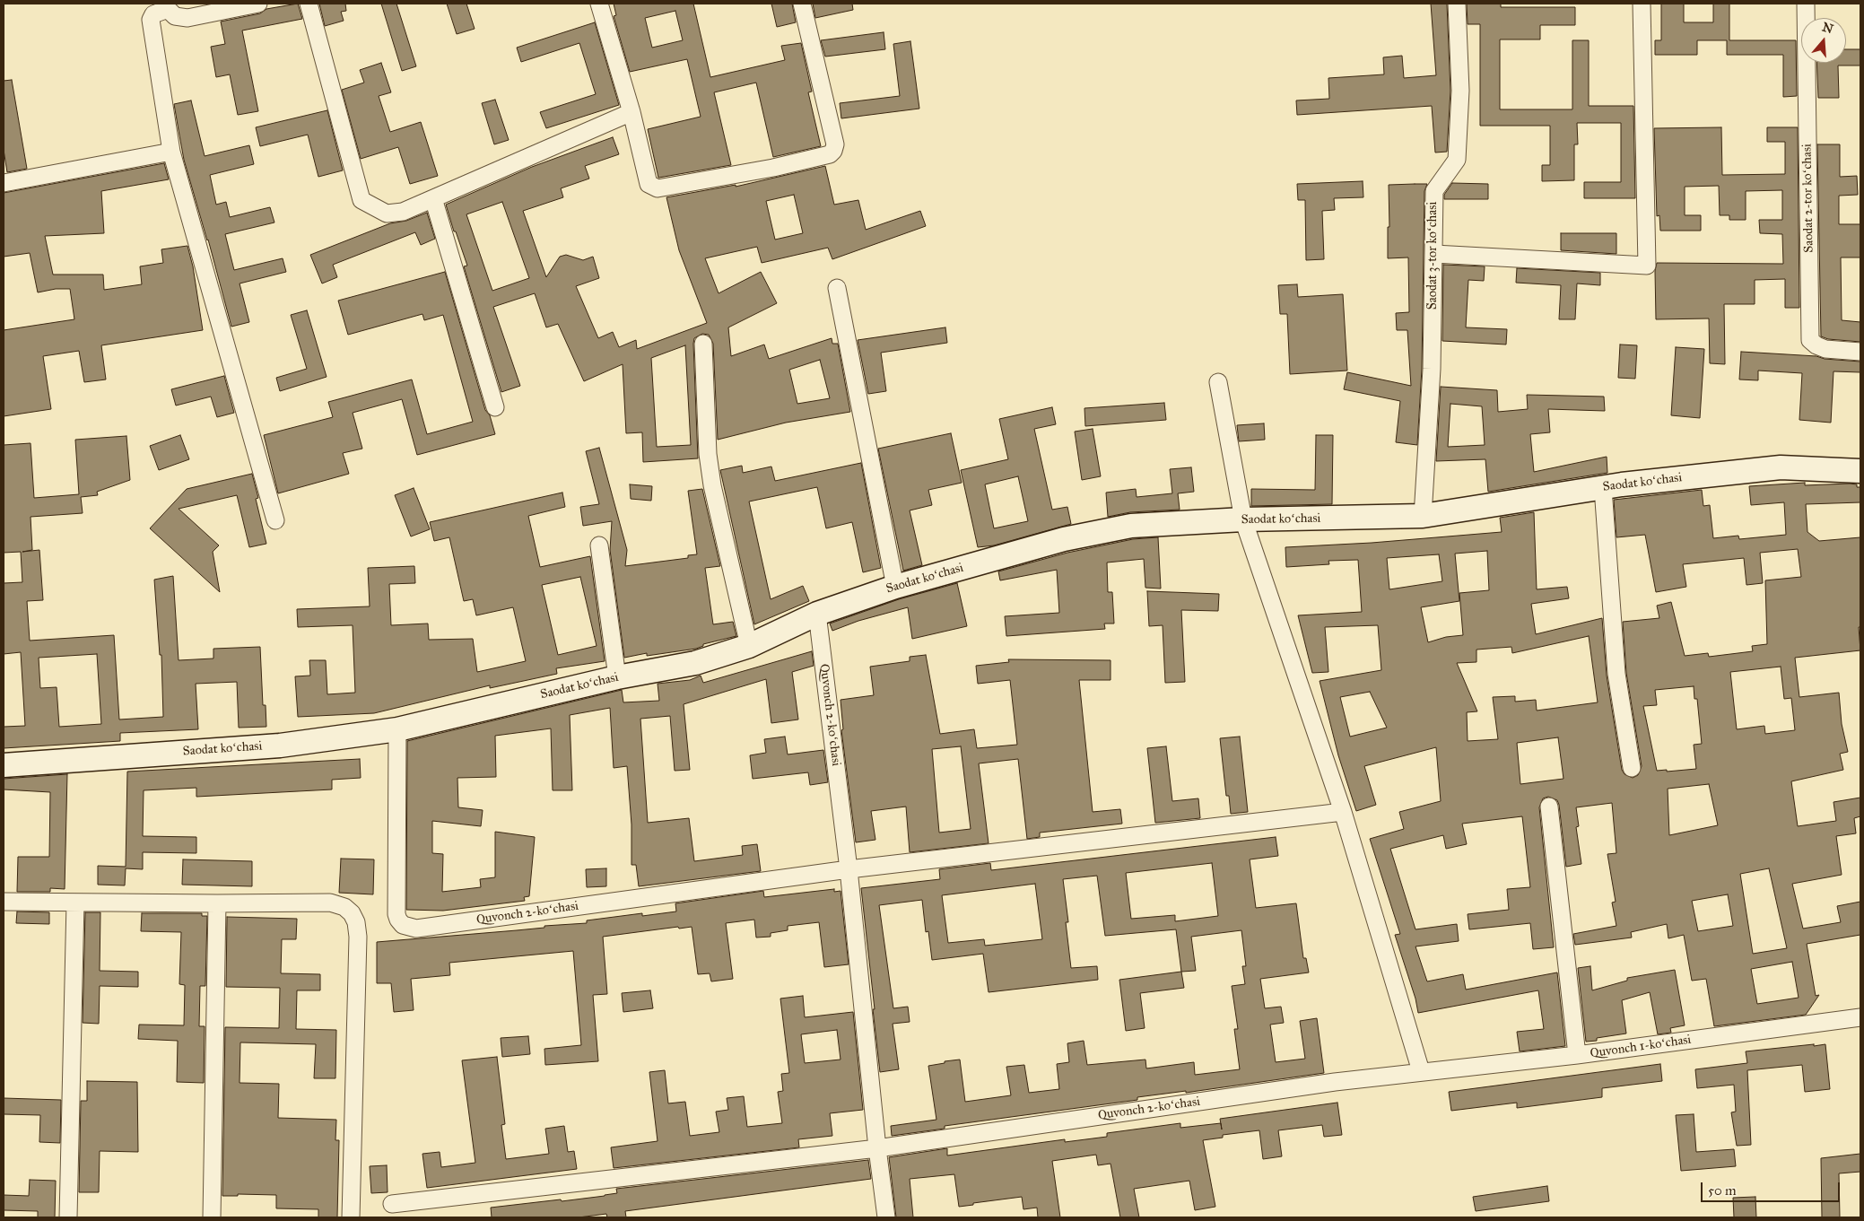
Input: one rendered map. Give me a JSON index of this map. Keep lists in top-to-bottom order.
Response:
{
  "streets": {
    "street": [
      "Saodat 2-tor koʻchasi",
      "Saodat 3-tor koʻchasi",
      "Saodat koʻchasi",
      "Quvonch 2-koʻchasi",
      "Quvonch 1-koʻchasi"
    ]
  },
  "crossings": [
    ["Saodat 3-tor koʻchasi", "Saodat koʻchasi"],
    ["Saodat koʻchasi", "Quvonch 2-koʻchasi"],
    ["Quvonch 2-koʻchasi", "Quvonch 1-koʻchasi"]
  ],
  "scale_bar": "50 m",
  "north": "top"
}
